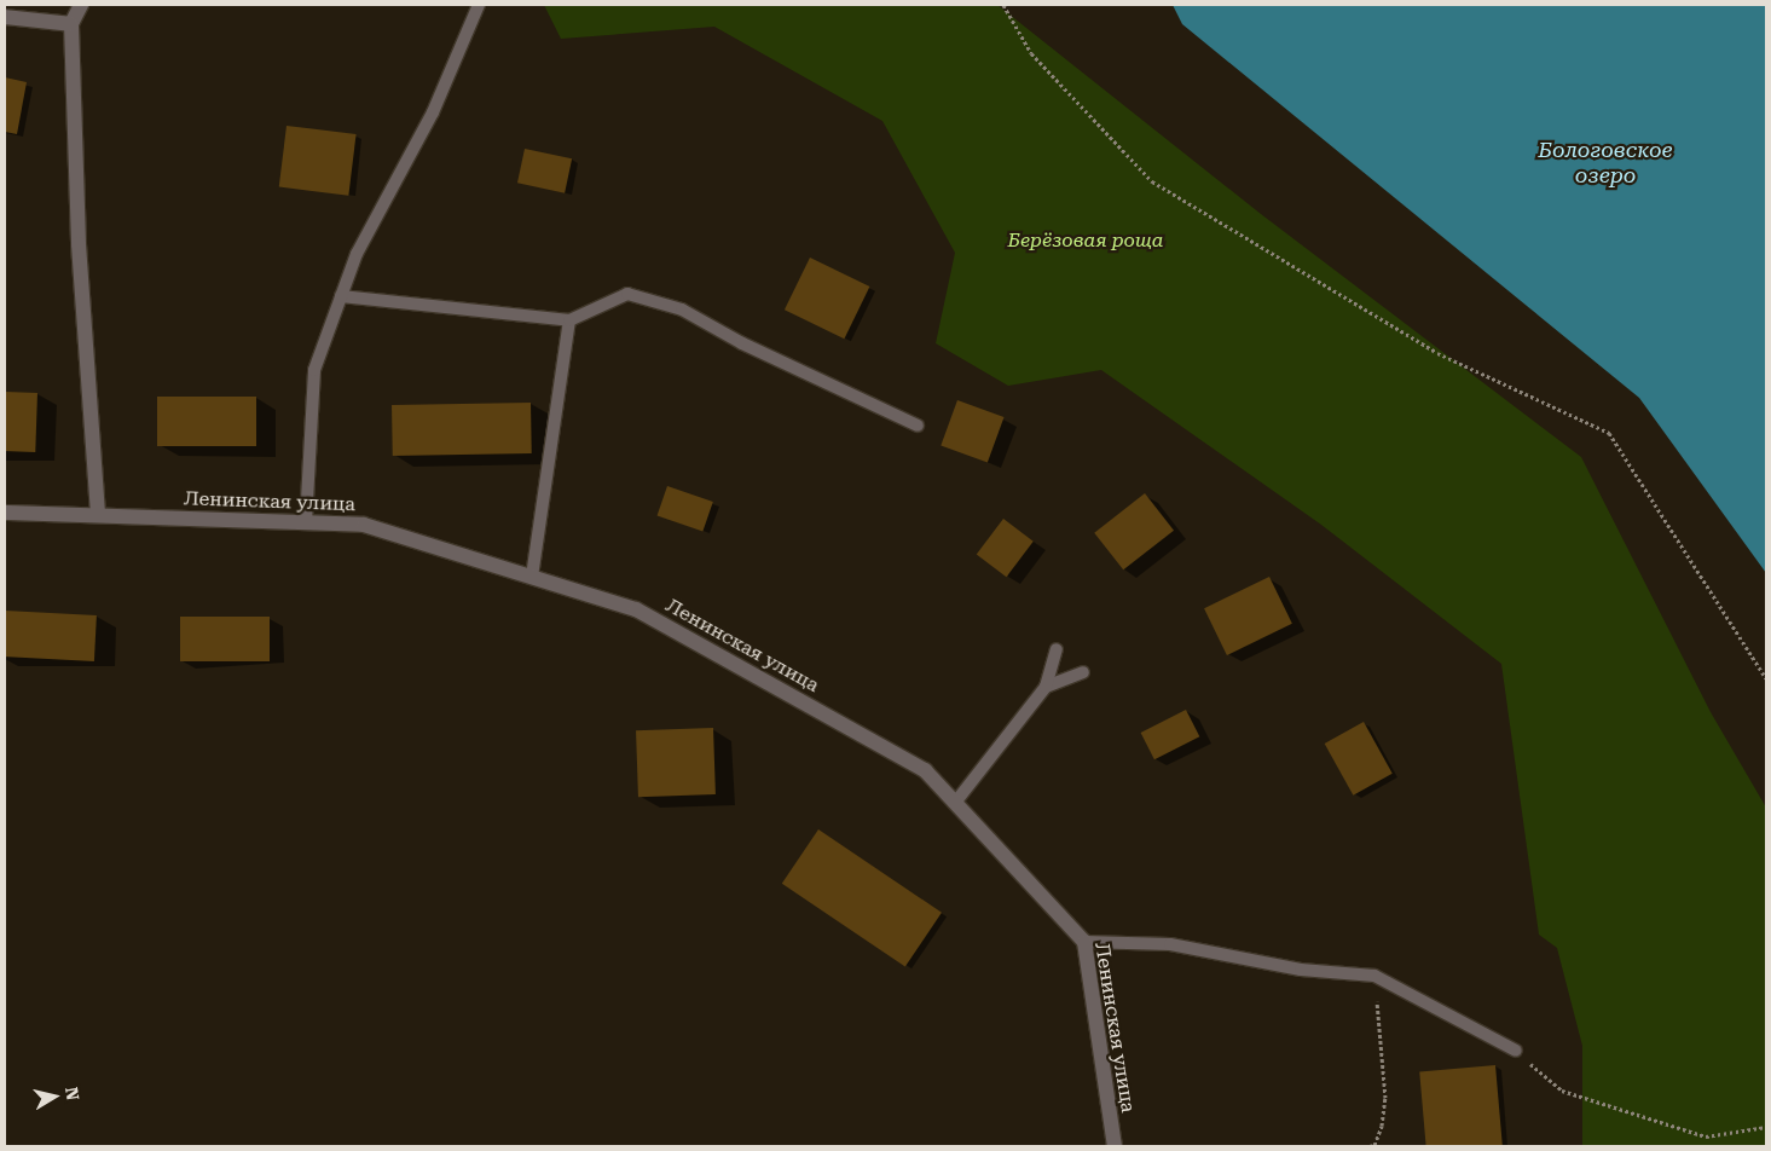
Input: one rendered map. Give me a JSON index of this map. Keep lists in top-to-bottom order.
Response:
{
  "streets": {
    "street": ["Ленинская улица"]
  },
  "water": ["Бологовское озеро"],
  "parks": ["Берёзовая роща"],
  "north": "right"
}
